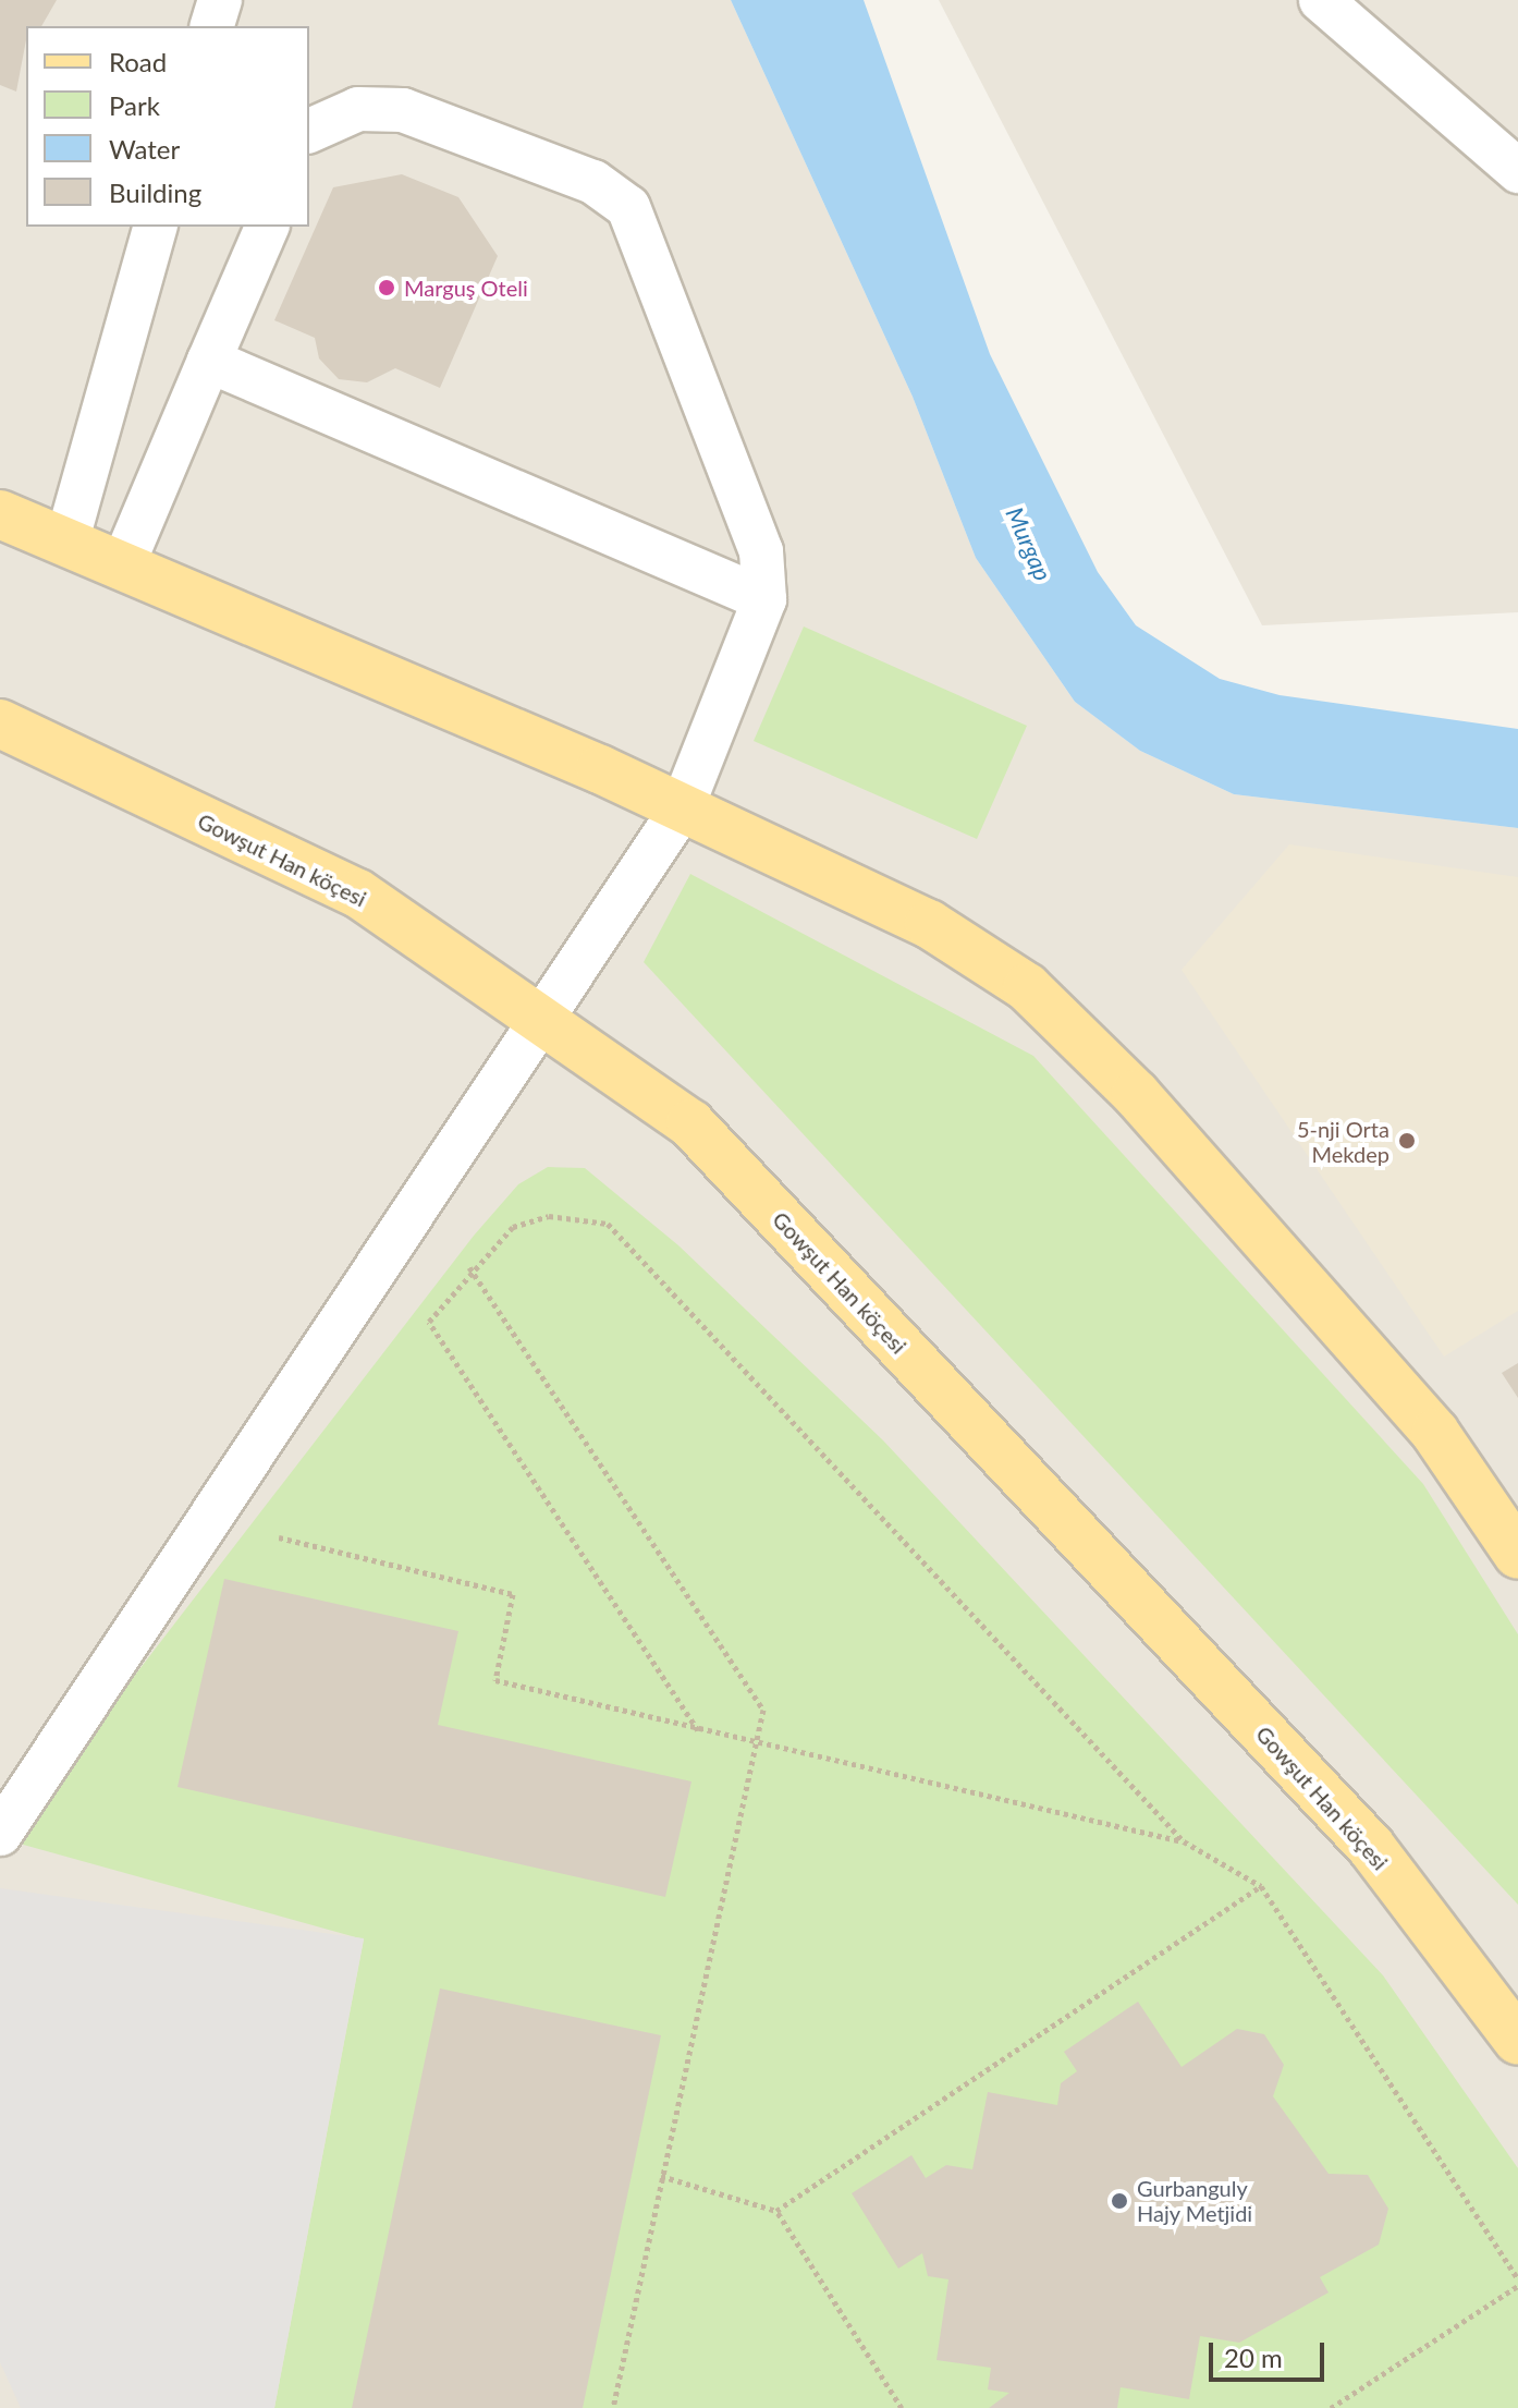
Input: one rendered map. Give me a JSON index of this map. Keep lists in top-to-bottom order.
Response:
{
  "streets": {
    "main road": ["Gowşut Han köçesi"]
  },
  "water": ["Murgap"],
  "places": ["Marguş Oteli", "5-nji Orta Mekdep", "Gurbanguly Hajy Metjidi"],
  "legend": [
    "Road",
    "Park",
    "Water",
    "Building"
  ],
  "scale_bar": "20 m"
}
